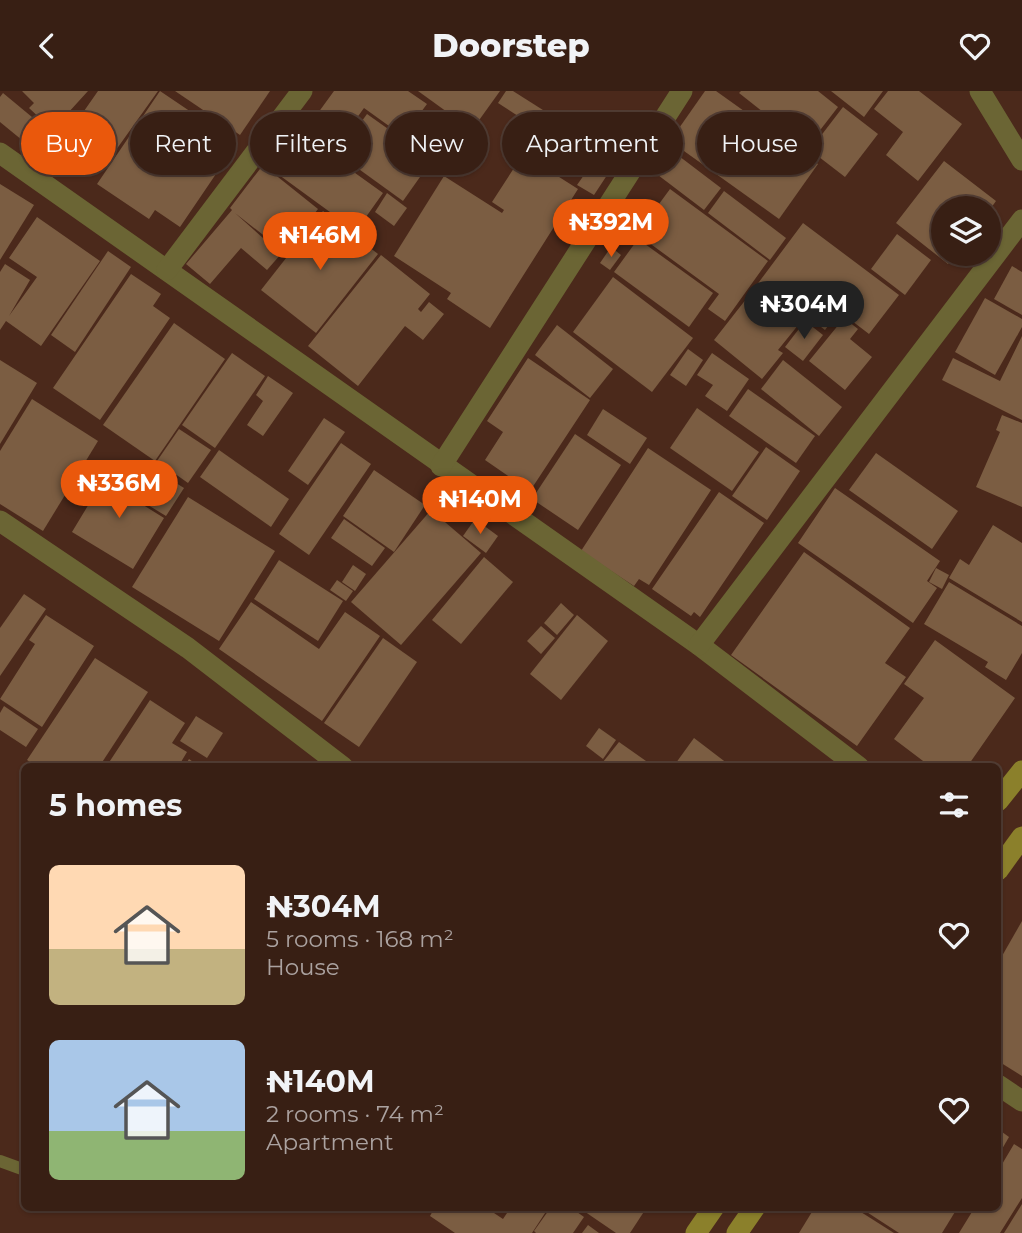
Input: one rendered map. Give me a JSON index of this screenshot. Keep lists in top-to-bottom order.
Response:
{
  "page": {
    "header": "Doorstep",
    "chip": [
      "Buy",
      "Rent",
      "Filters",
      "New",
      "Apartment",
      "House"
    ],
    "price": [
      "₦392M",
      "₦146M",
      "₦304M",
      "₦336M",
      "₦140M"
    ],
    "heading": "5 homes",
    "list": [
      {
        "name": "₦304M",
        "note": "5 rooms · 168 m² · House"
      },
      {
        "name": "₦140M",
        "note": "2 rooms · 74 m² · Apartment"
      }
    ]
  }
}
